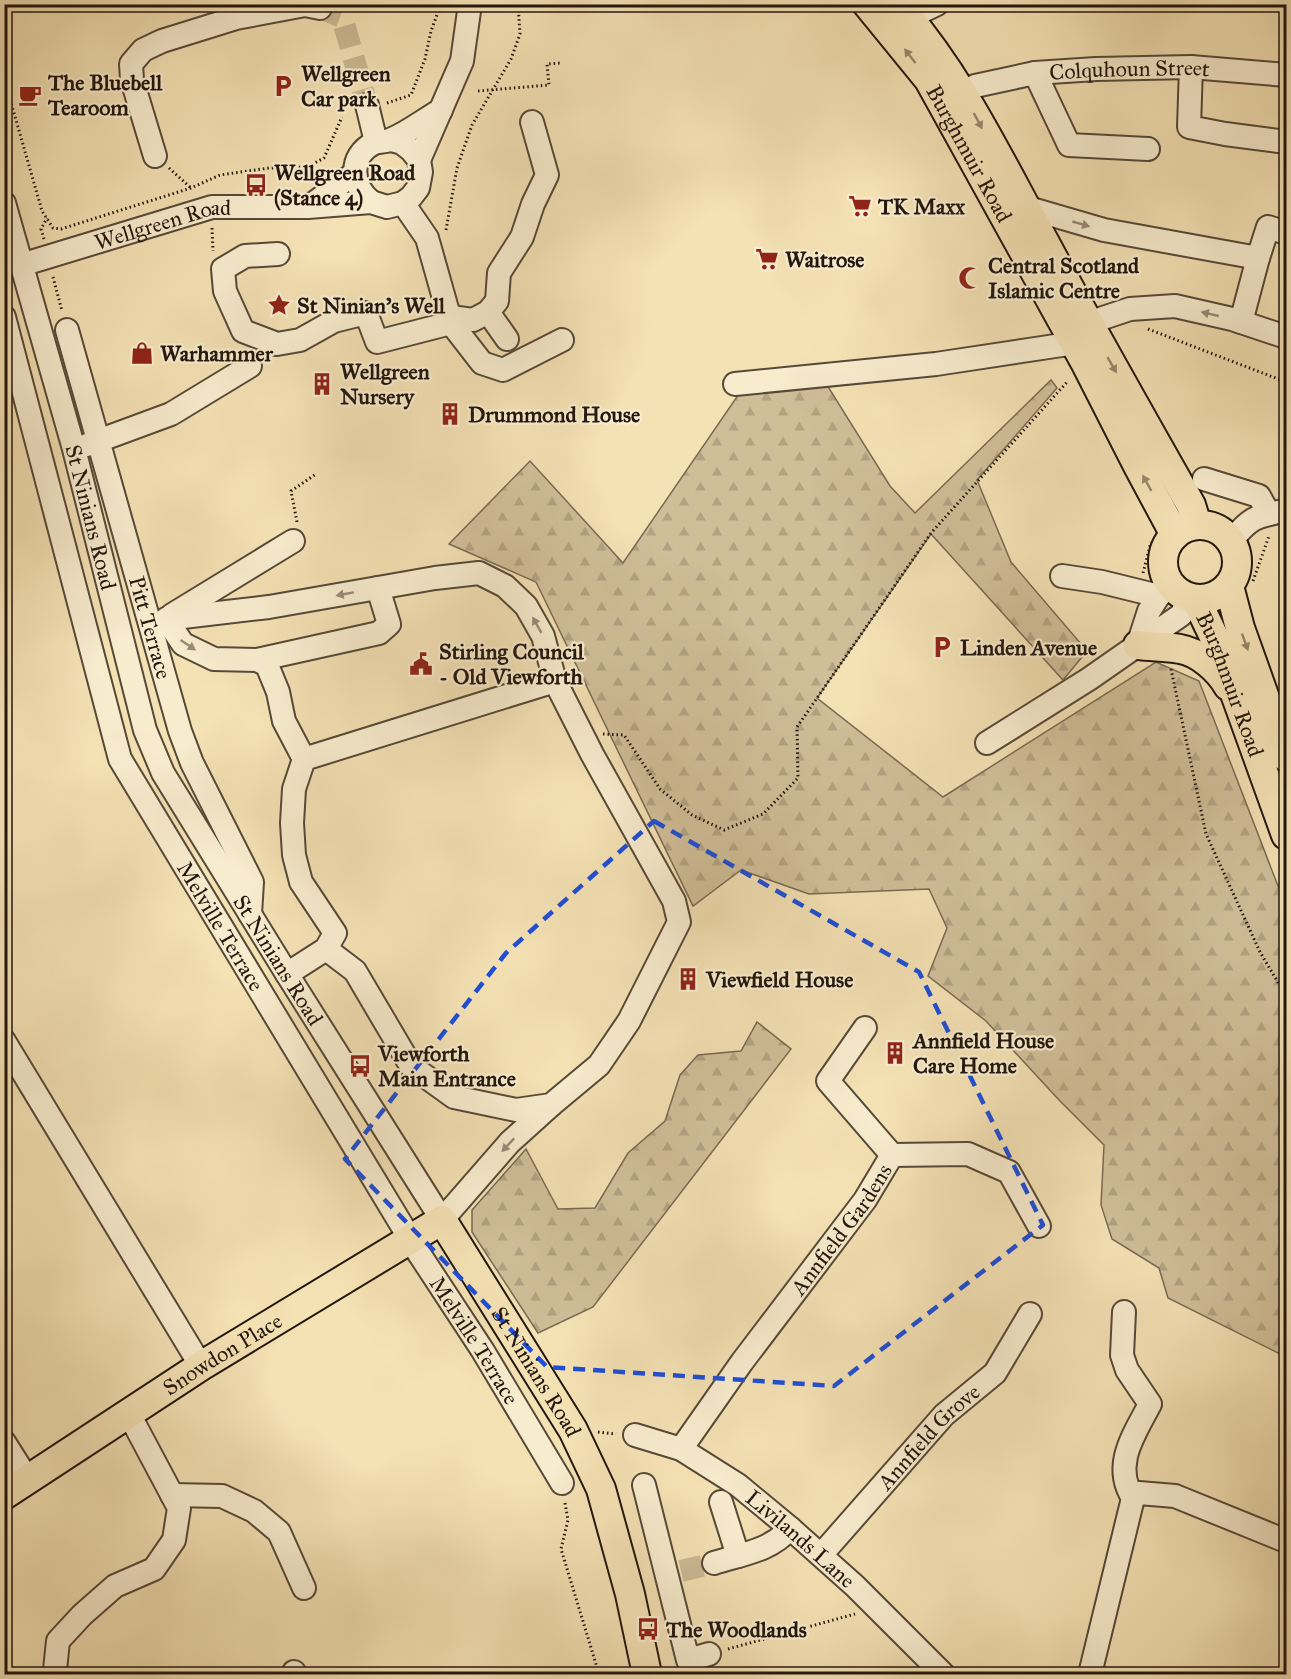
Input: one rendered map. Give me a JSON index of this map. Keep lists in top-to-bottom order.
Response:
{
  "streets": {
    "main road": ["Burghmuir Road", "St Ninians Road", "Snowdon Place"],
    "street": [
      "Colquhoun Street",
      "Wellgreen Road",
      "Pitt Terrace",
      "Melville Terrace",
      "Annfield Gardens",
      "Annfield Grove",
      "Livilands Lane"
    ]
  },
  "crossings": [
    ["Wellgreen Road", "St Ninians Road"],
    ["St Ninians Road", "Pitt Terrace"],
    ["St Ninians Road", "Snowdon Place"],
    ["Melville Terrace", "Snowdon Place"],
    ["Annfield Gardens", "Livilands Lane"],
    ["Annfield Grove", "Livilands Lane"]
  ],
  "places": {
    "parking": ["Wellgreen Car park", "Linden Avenue"],
    "cafe": ["The Bluebell Tearoom"],
    "bus stop": ["Wellgreen Road (Stance 4)", "Viewforth Main Entrance", "The Woodlands"],
    "supermarket": ["TK Maxx", "Waitrose"],
    "mosque": ["Central Scotland Islamic Centre"],
    "place": ["St Ninian's Well"],
    "shop": ["Warhammer"],
    "building": [
      "Wellgreen Nursery",
      "Drummond House",
      "Viewfield House",
      "Annfield House Care Home"
    ],
    "public building": ["Stirling Council - Old Viewforth"]
  }
}
